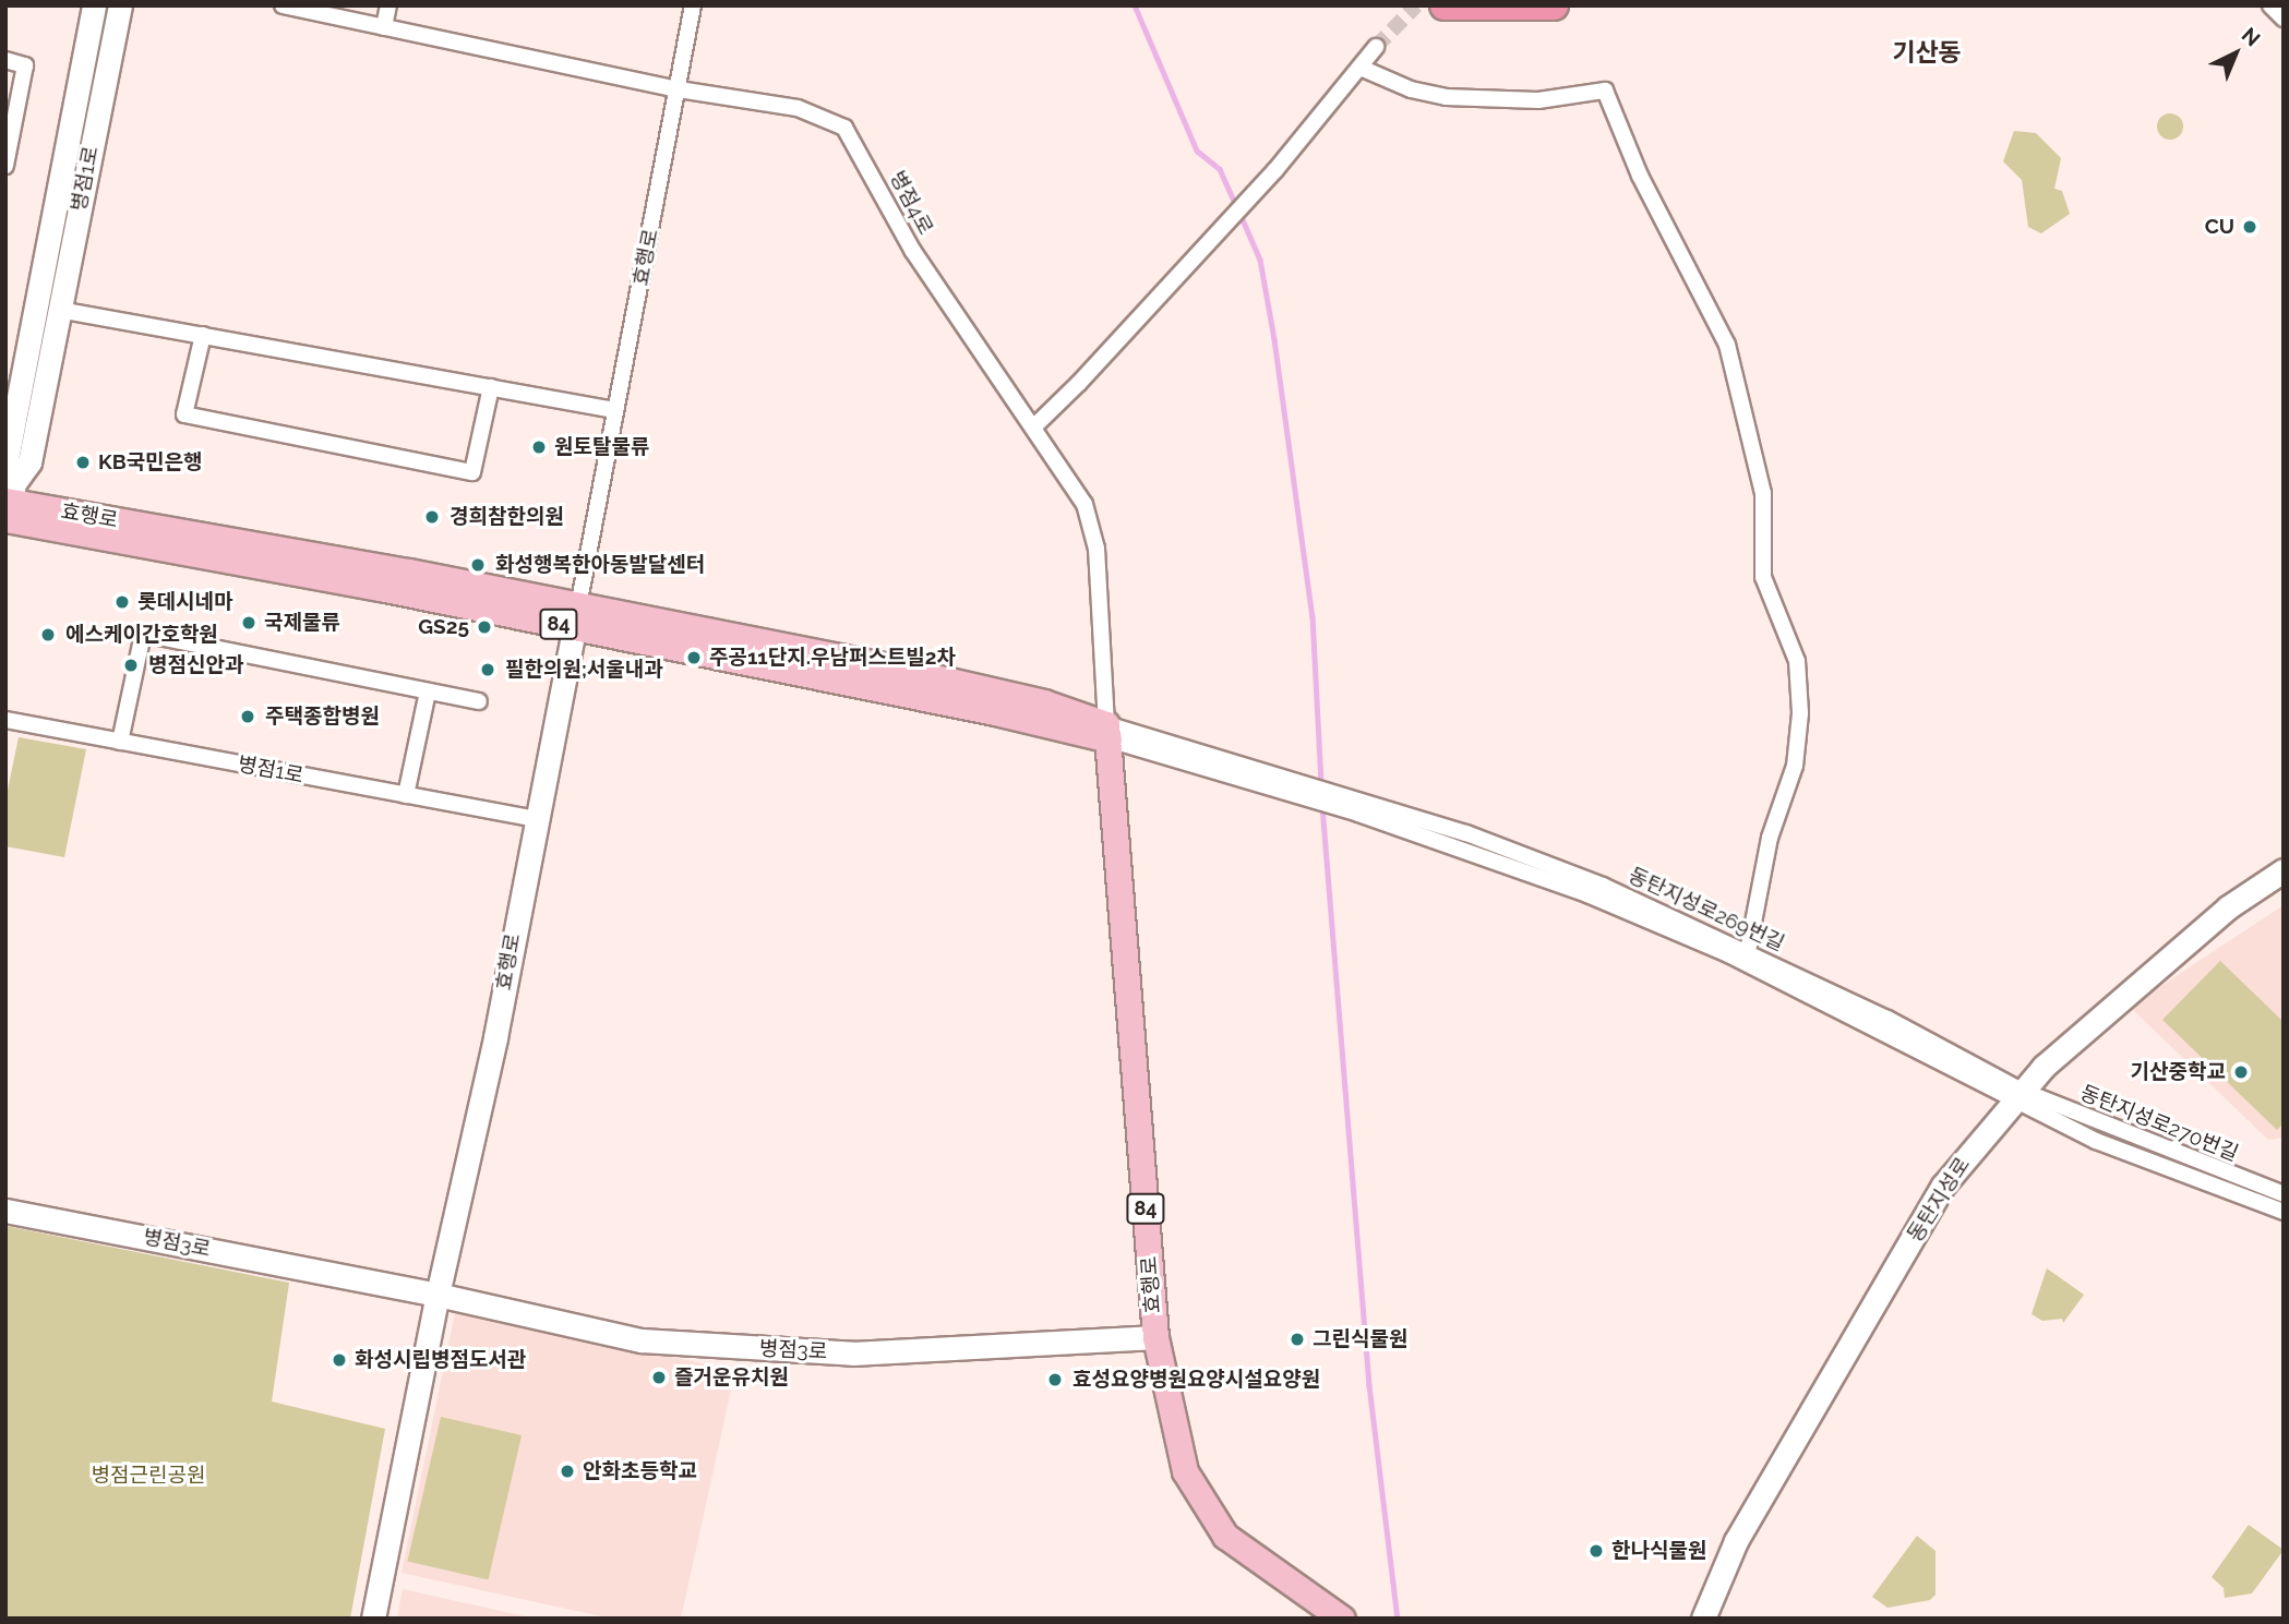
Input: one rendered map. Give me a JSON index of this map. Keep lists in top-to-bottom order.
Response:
{
  "streets": {
    "main road": ["효행로", "84"],
    "street": [
      "병점1로",
      "병점4로",
      "동탄지성로269번길",
      "동탄지성로270번길",
      "동탄지성로",
      "병점3로"
    ]
  },
  "crossings": [
    ["병점1로", "효행로"],
    ["병점4로", "효행로"],
    ["효행로", "병점3로"],
    ["동탄지성로269번길", "동탄지성로270번길"],
    ["동탄지성로269번길", "동탄지성로"],
    ["동탄지성로270번길", "동탄지성로"]
  ],
  "districts": ["기산동"],
  "parks": ["병점근린공원"],
  "places": [
    "CU",
    "원토탈물류",
    "KB국민은행",
    "경희참한의원",
    "화성행복한아동발달센터",
    "롯데시네마",
    "국제물류",
    "GS25",
    "에스케이간호학원",
    "주공11단지.우남퍼스트빌2차",
    "병점신안과",
    "필한의원;서울내과",
    "주택종합병원",
    "기산중학교",
    "그린식물원",
    "화성시립병점도서관",
    "즐거운유치원",
    "효성요양병원요양시설요양원",
    "안화초등학교",
    "한나식물원"
  ],
  "north": "top right"
}
